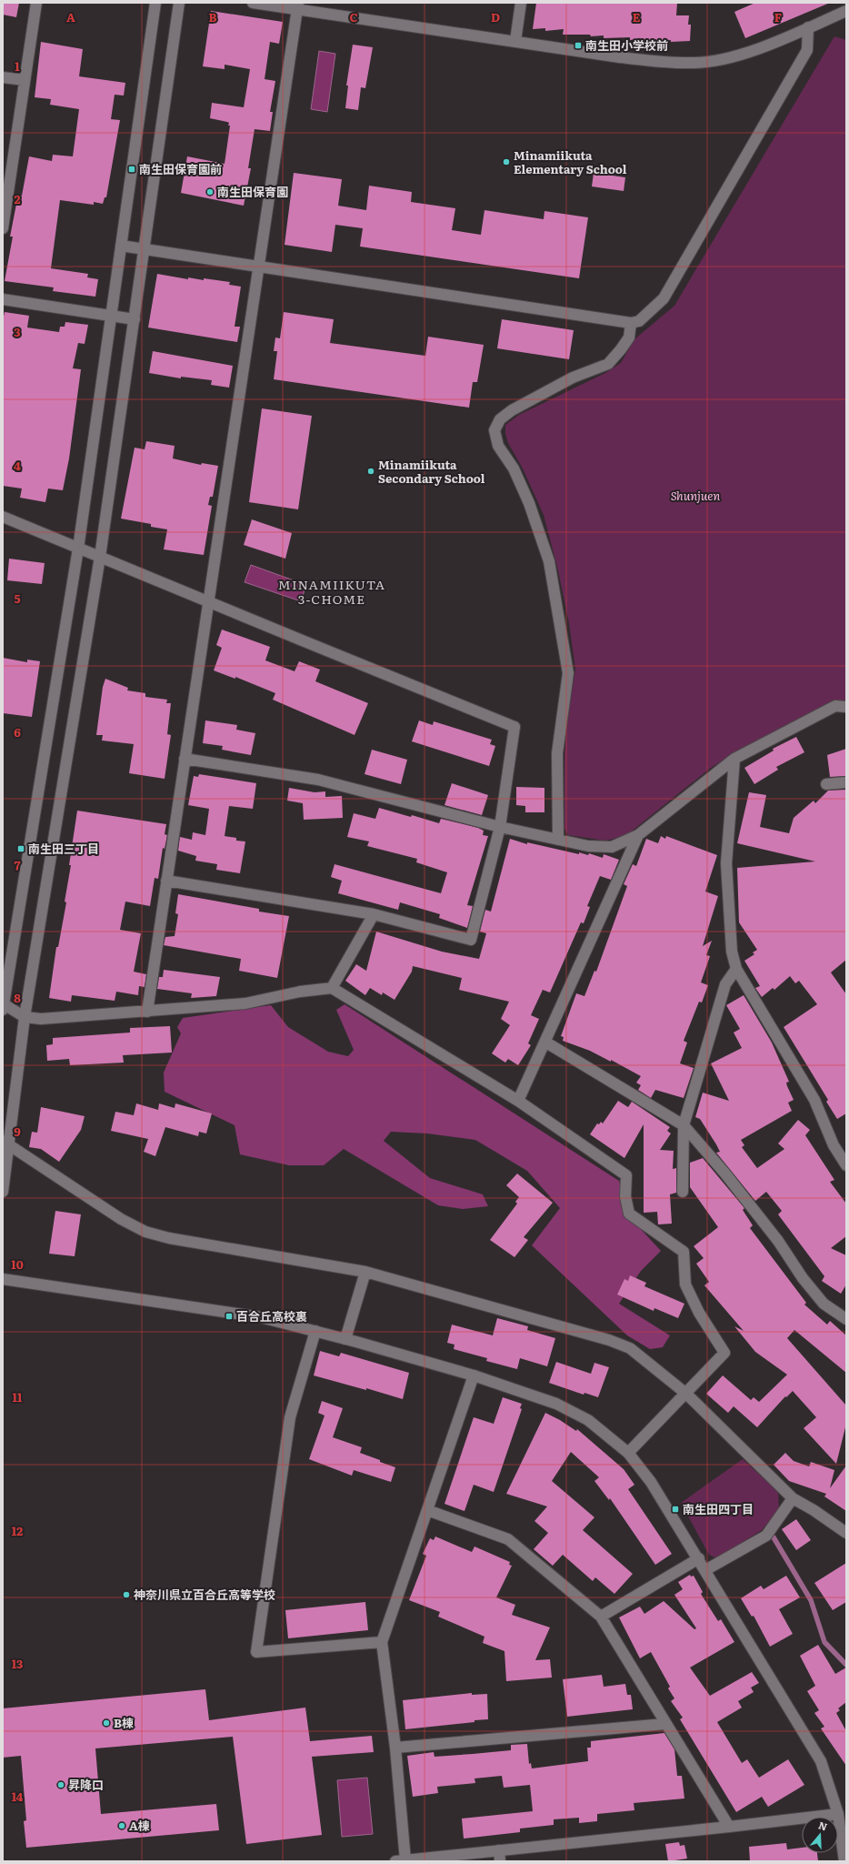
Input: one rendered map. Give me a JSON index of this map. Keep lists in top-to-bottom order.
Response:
{
  "districts": ["MINAMIIKUTA 3-CHOME"],
  "parks": ["Shunjuen"],
  "places": {
    "transit": [
      "南生田小学校前",
      "南生田保育園前",
      "南生田三丁目",
      "百合丘高校裏",
      "南生田四丁目"
    ],
    "other": [
      "Minamiikuta Elementary School",
      "南生田保育園",
      "Minamiikuta Secondary School",
      "神奈川県立百合丘高等学校",
      "B棟",
      "昇降口",
      "A棟"
    ]
  },
  "north": "top",
  "grid": {
    "columns": [
      "A",
      "B",
      "C",
      "D",
      "E",
      "F"
    ],
    "rows": [
      "1",
      "2",
      "3",
      "4",
      "5",
      "6",
      "7",
      "8",
      "9",
      "10",
      "11",
      "12",
      "13",
      "14"
    ]
  }
}
